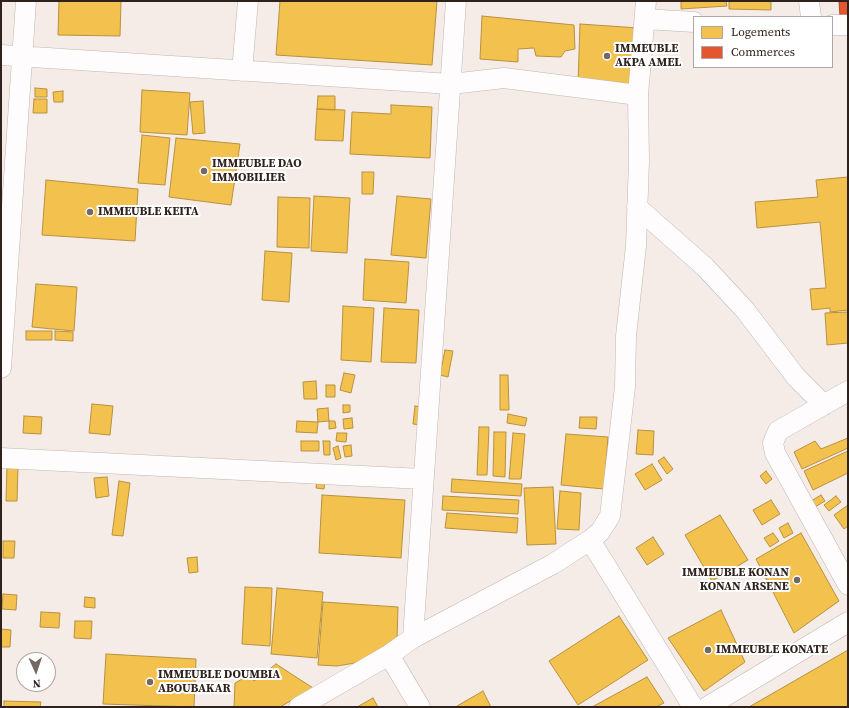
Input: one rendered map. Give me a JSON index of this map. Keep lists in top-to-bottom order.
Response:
{
  "places": [
    "IMMEUBLE AKPA AMEL",
    "IMMEUBLE DAO IMMOBILIER",
    "IMMEUBLE KEITA",
    "IMMEUBLE KONAN KONAN ARSENE",
    "IMMEUBLE KONATE",
    "IMMEUBLE DOUMBIA ABOUBAKAR"
  ],
  "legend": ["Logements", "Commerces"],
  "north": "bottom"
}
